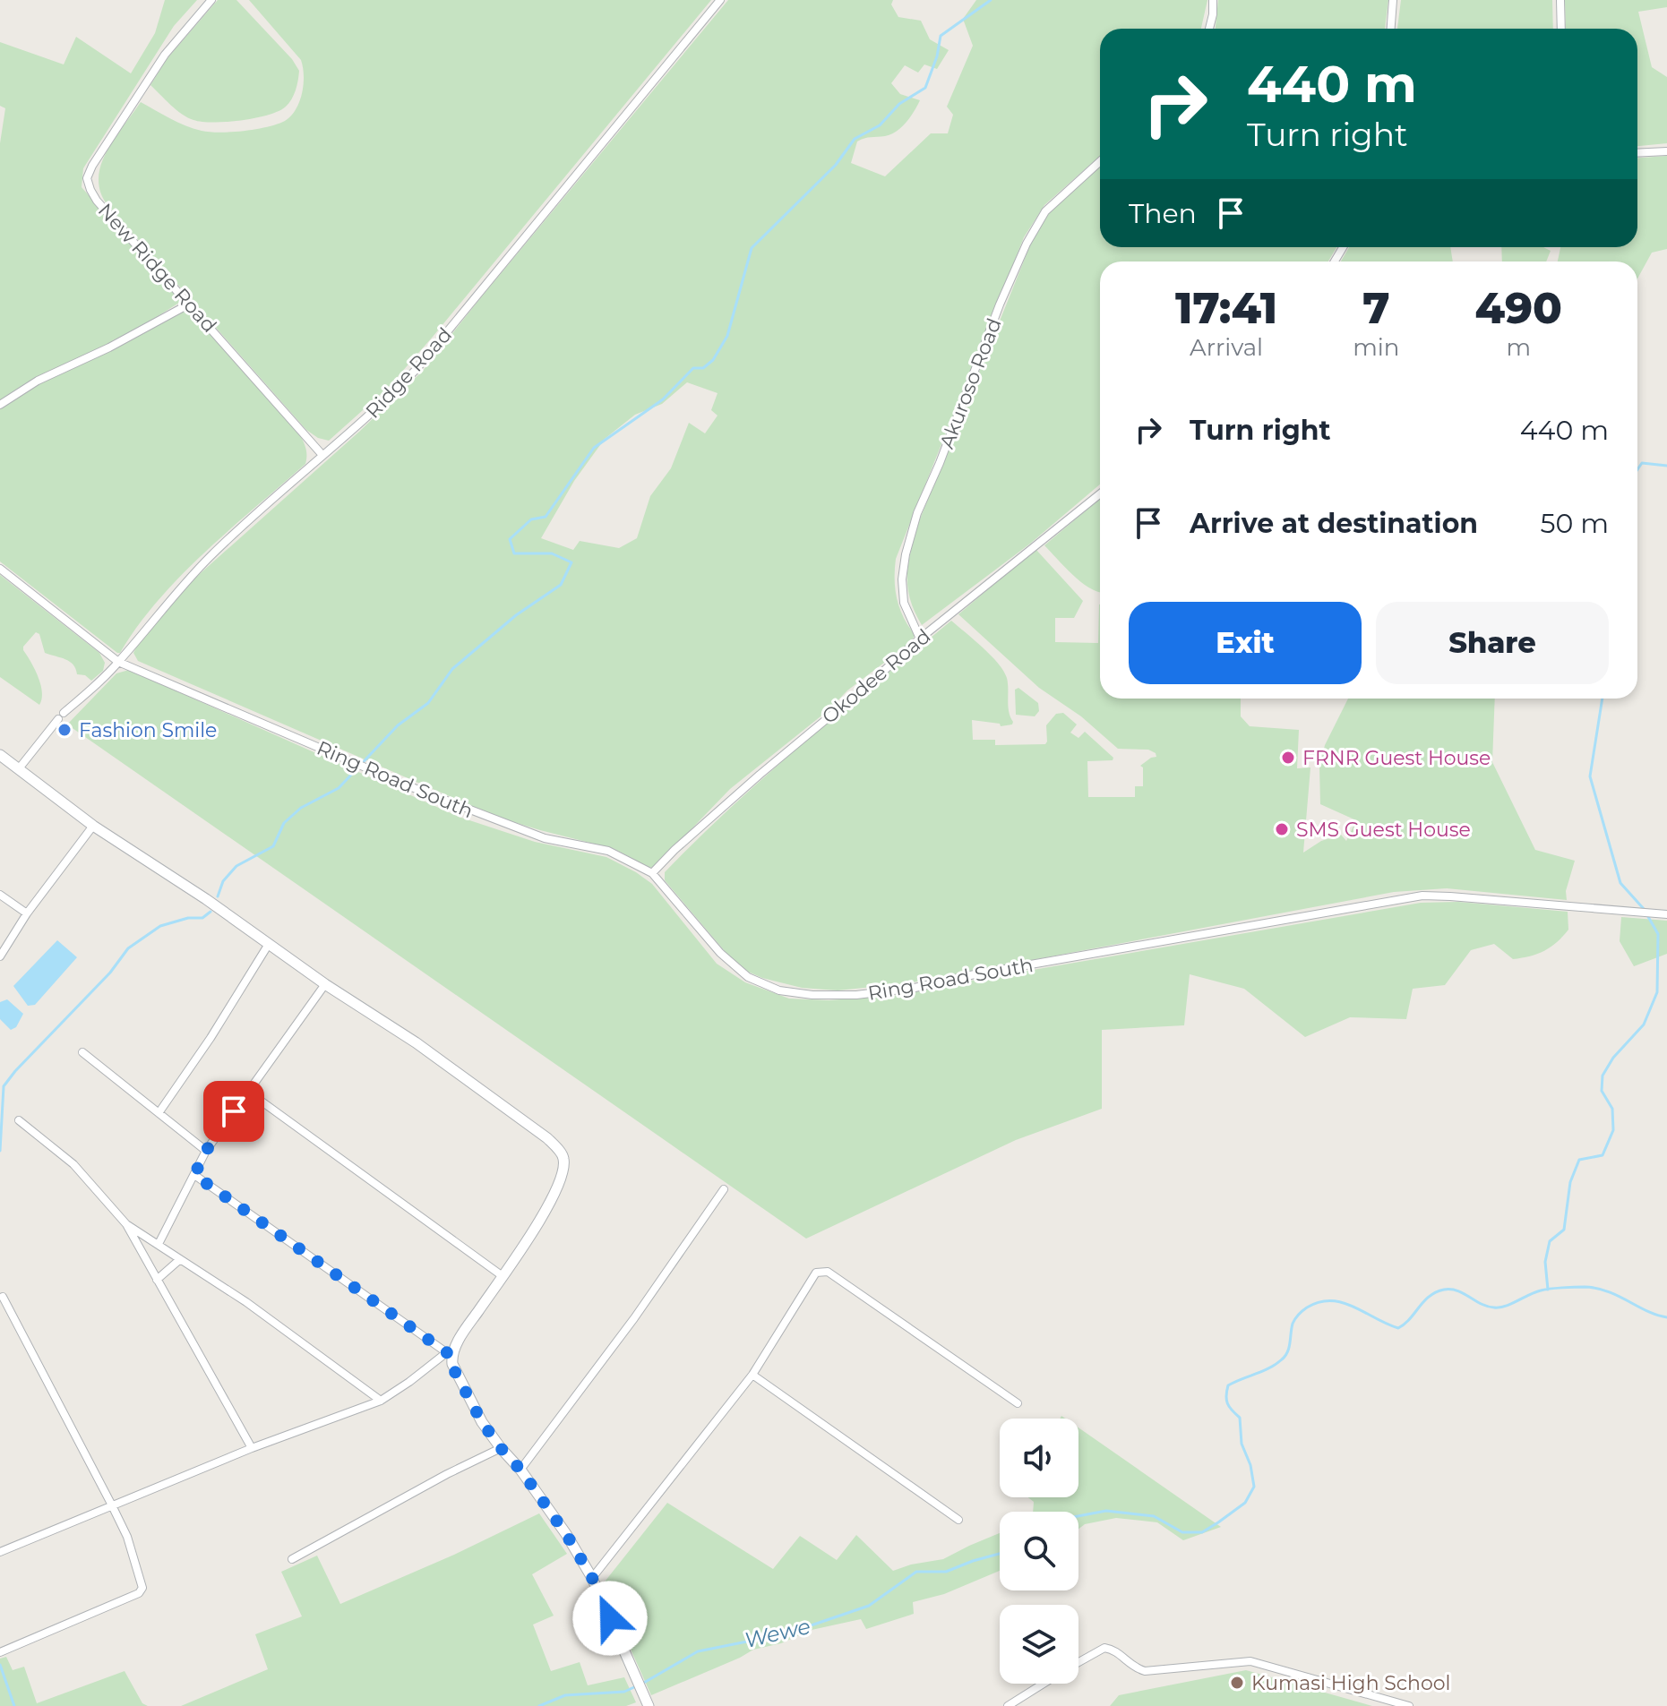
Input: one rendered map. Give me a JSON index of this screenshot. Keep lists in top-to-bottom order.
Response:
{
  "streets": {
    "street": [
      "New Ridge Road",
      "Ridge Road",
      "Akuroso Road",
      "Okodee Road",
      "Ring Road South"
    ]
  },
  "crossings": [
    ["New Ridge Road", "Ridge Road"],
    ["Ridge Road", "Ring Road South"],
    ["Akuroso Road", "Okodee Road"],
    ["Okodee Road", "Ring Road South"]
  ],
  "water": ["Wewe"],
  "places": [
    "Fashion Smile",
    "FRNR Guest House",
    "SMS Guest House",
    "Kumasi High School"
  ],
  "page": {
    "turn": ["440 m", "Turn right"],
    "then": "Then",
    "eta": [
      "17:41",
      "Arrival",
      "7",
      "min",
      "490",
      "m"
    ],
    "list": [
      {
        "name": "Turn right",
        "value": "440 m"
      },
      {
        "name": "Arrive at destination",
        "value": "50 m"
      }
    ],
    "buttons": ["Exit", "Share"]
  }
}
